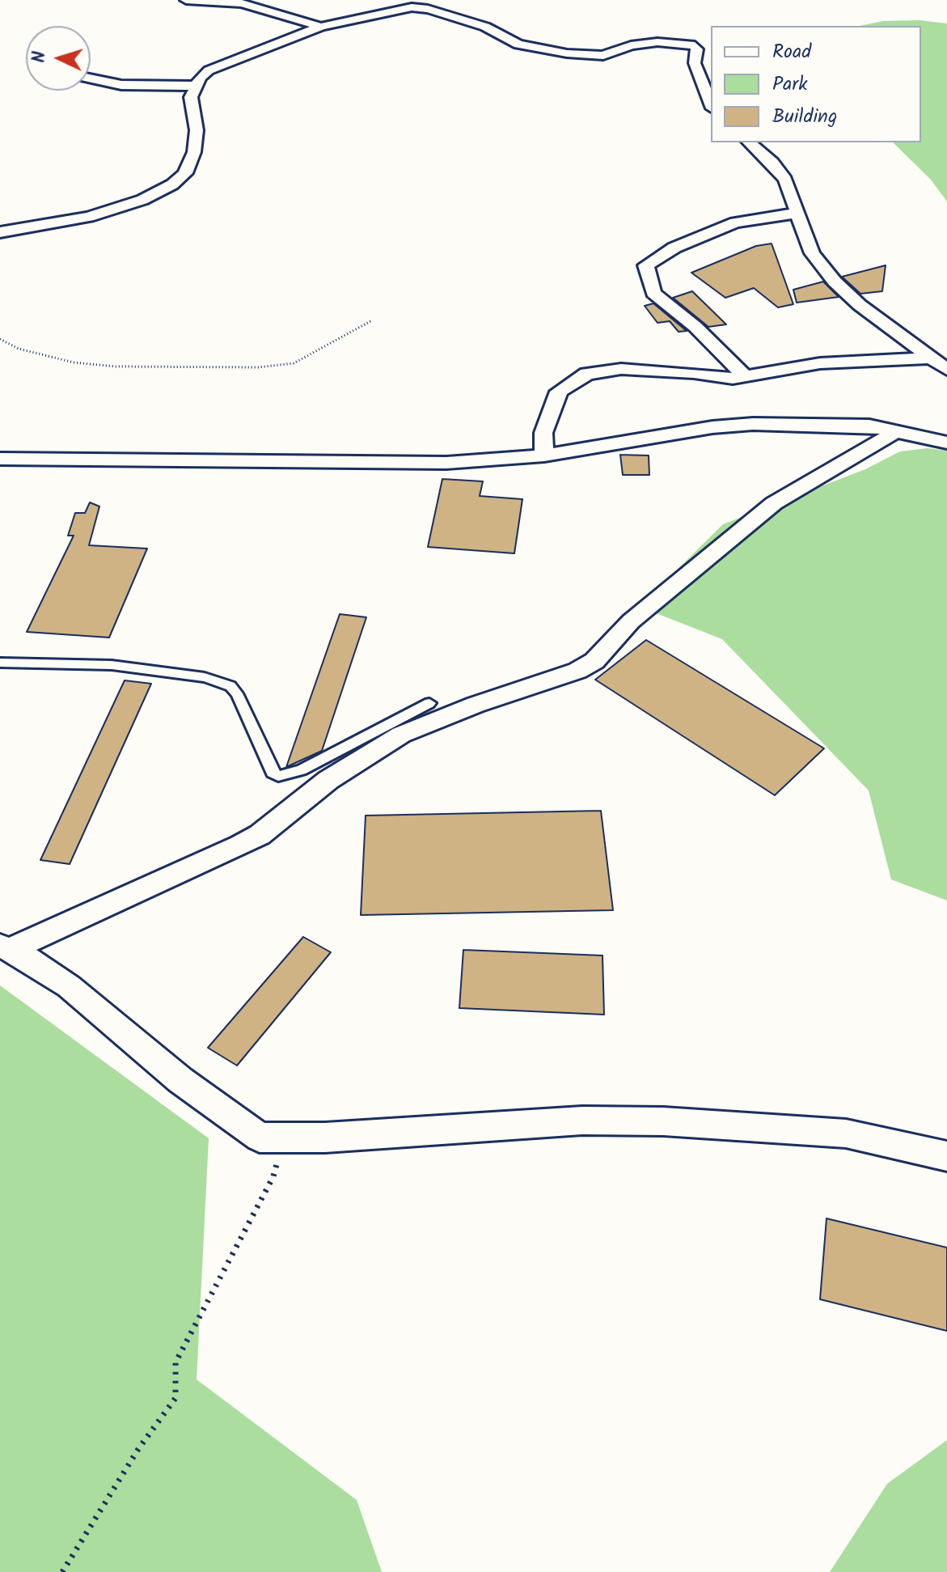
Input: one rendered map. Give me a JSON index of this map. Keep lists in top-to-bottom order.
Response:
{
  "legend": ["Road", "Park", "Building"],
  "north": "left"
}
